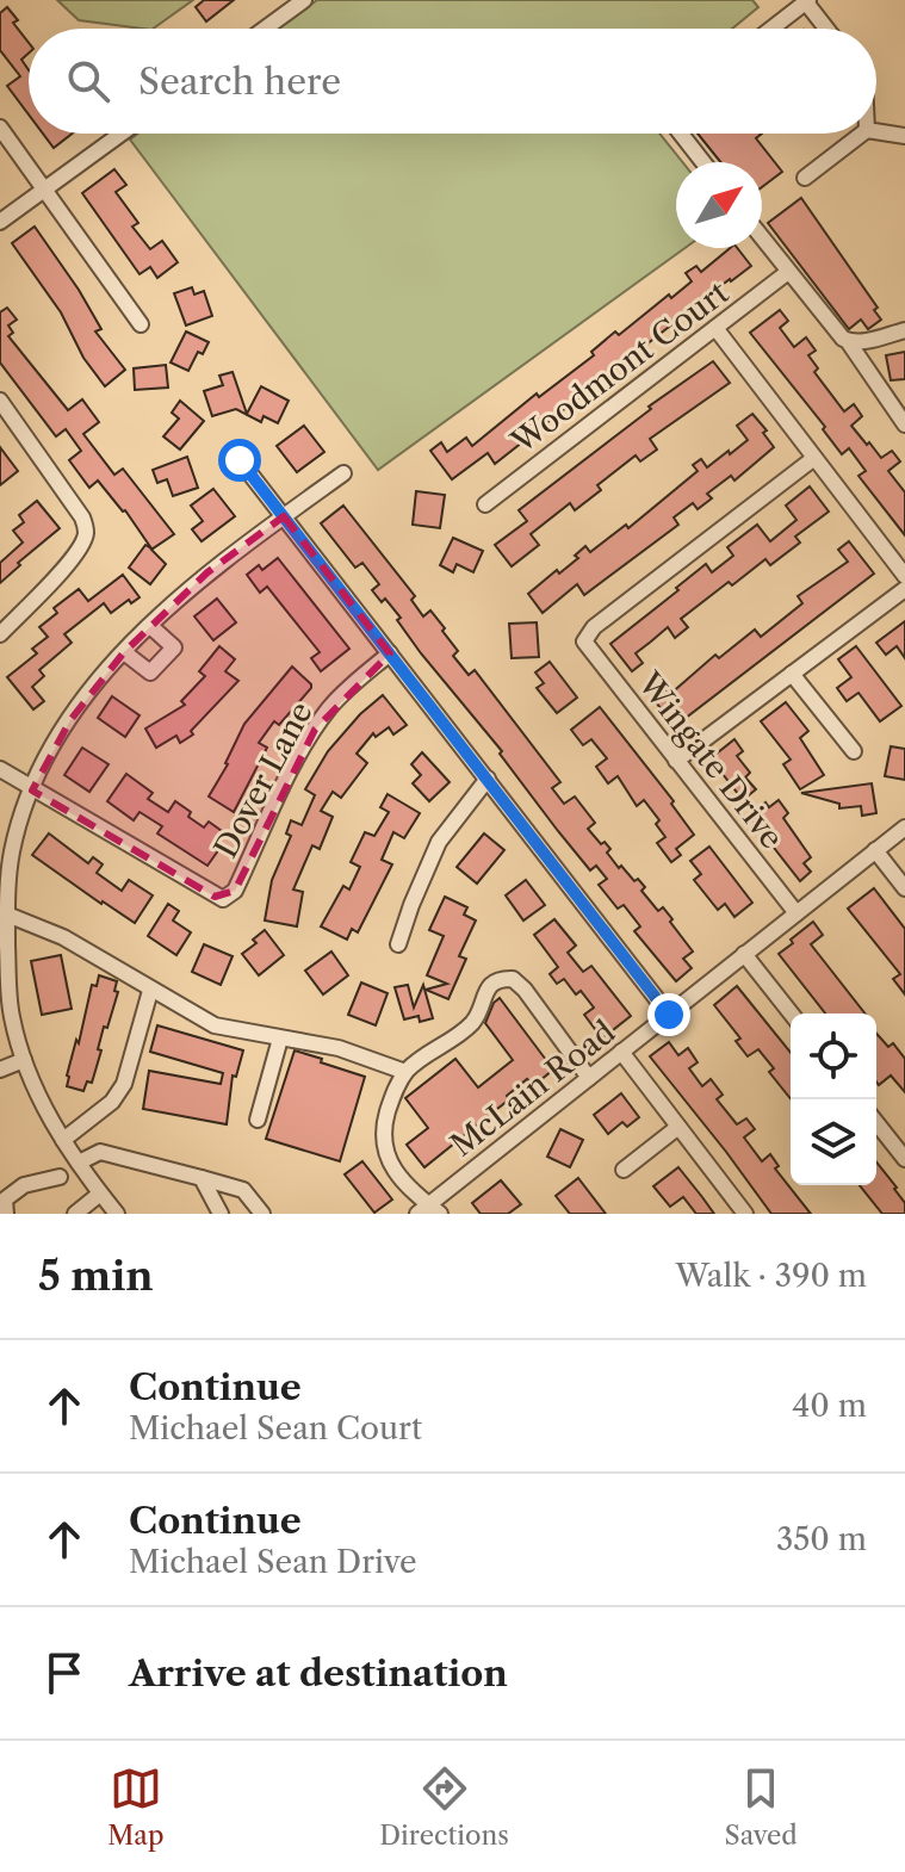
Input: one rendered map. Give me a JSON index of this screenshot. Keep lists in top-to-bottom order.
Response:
{
  "streets": {
    "street": [
      "Woodmont Court",
      "Wingate Drive",
      "Dover Lane",
      "McLain Road"
    ]
  },
  "crossings": [
    ["Wingate Drive", "McLain Road"]
  ],
  "north": "top right",
  "page": {
    "search": "Search here",
    "heading": ["5 min", "Walk · 390 m"],
    "list": [
      ["Continue", "Michael Sean Court", "40 m"],
      ["Continue", "Michael Sean Drive", "350 m"],
      "Arrive at destination"
    ],
    "nav": ["Map", "Directions", "Saved"]
  }
}
